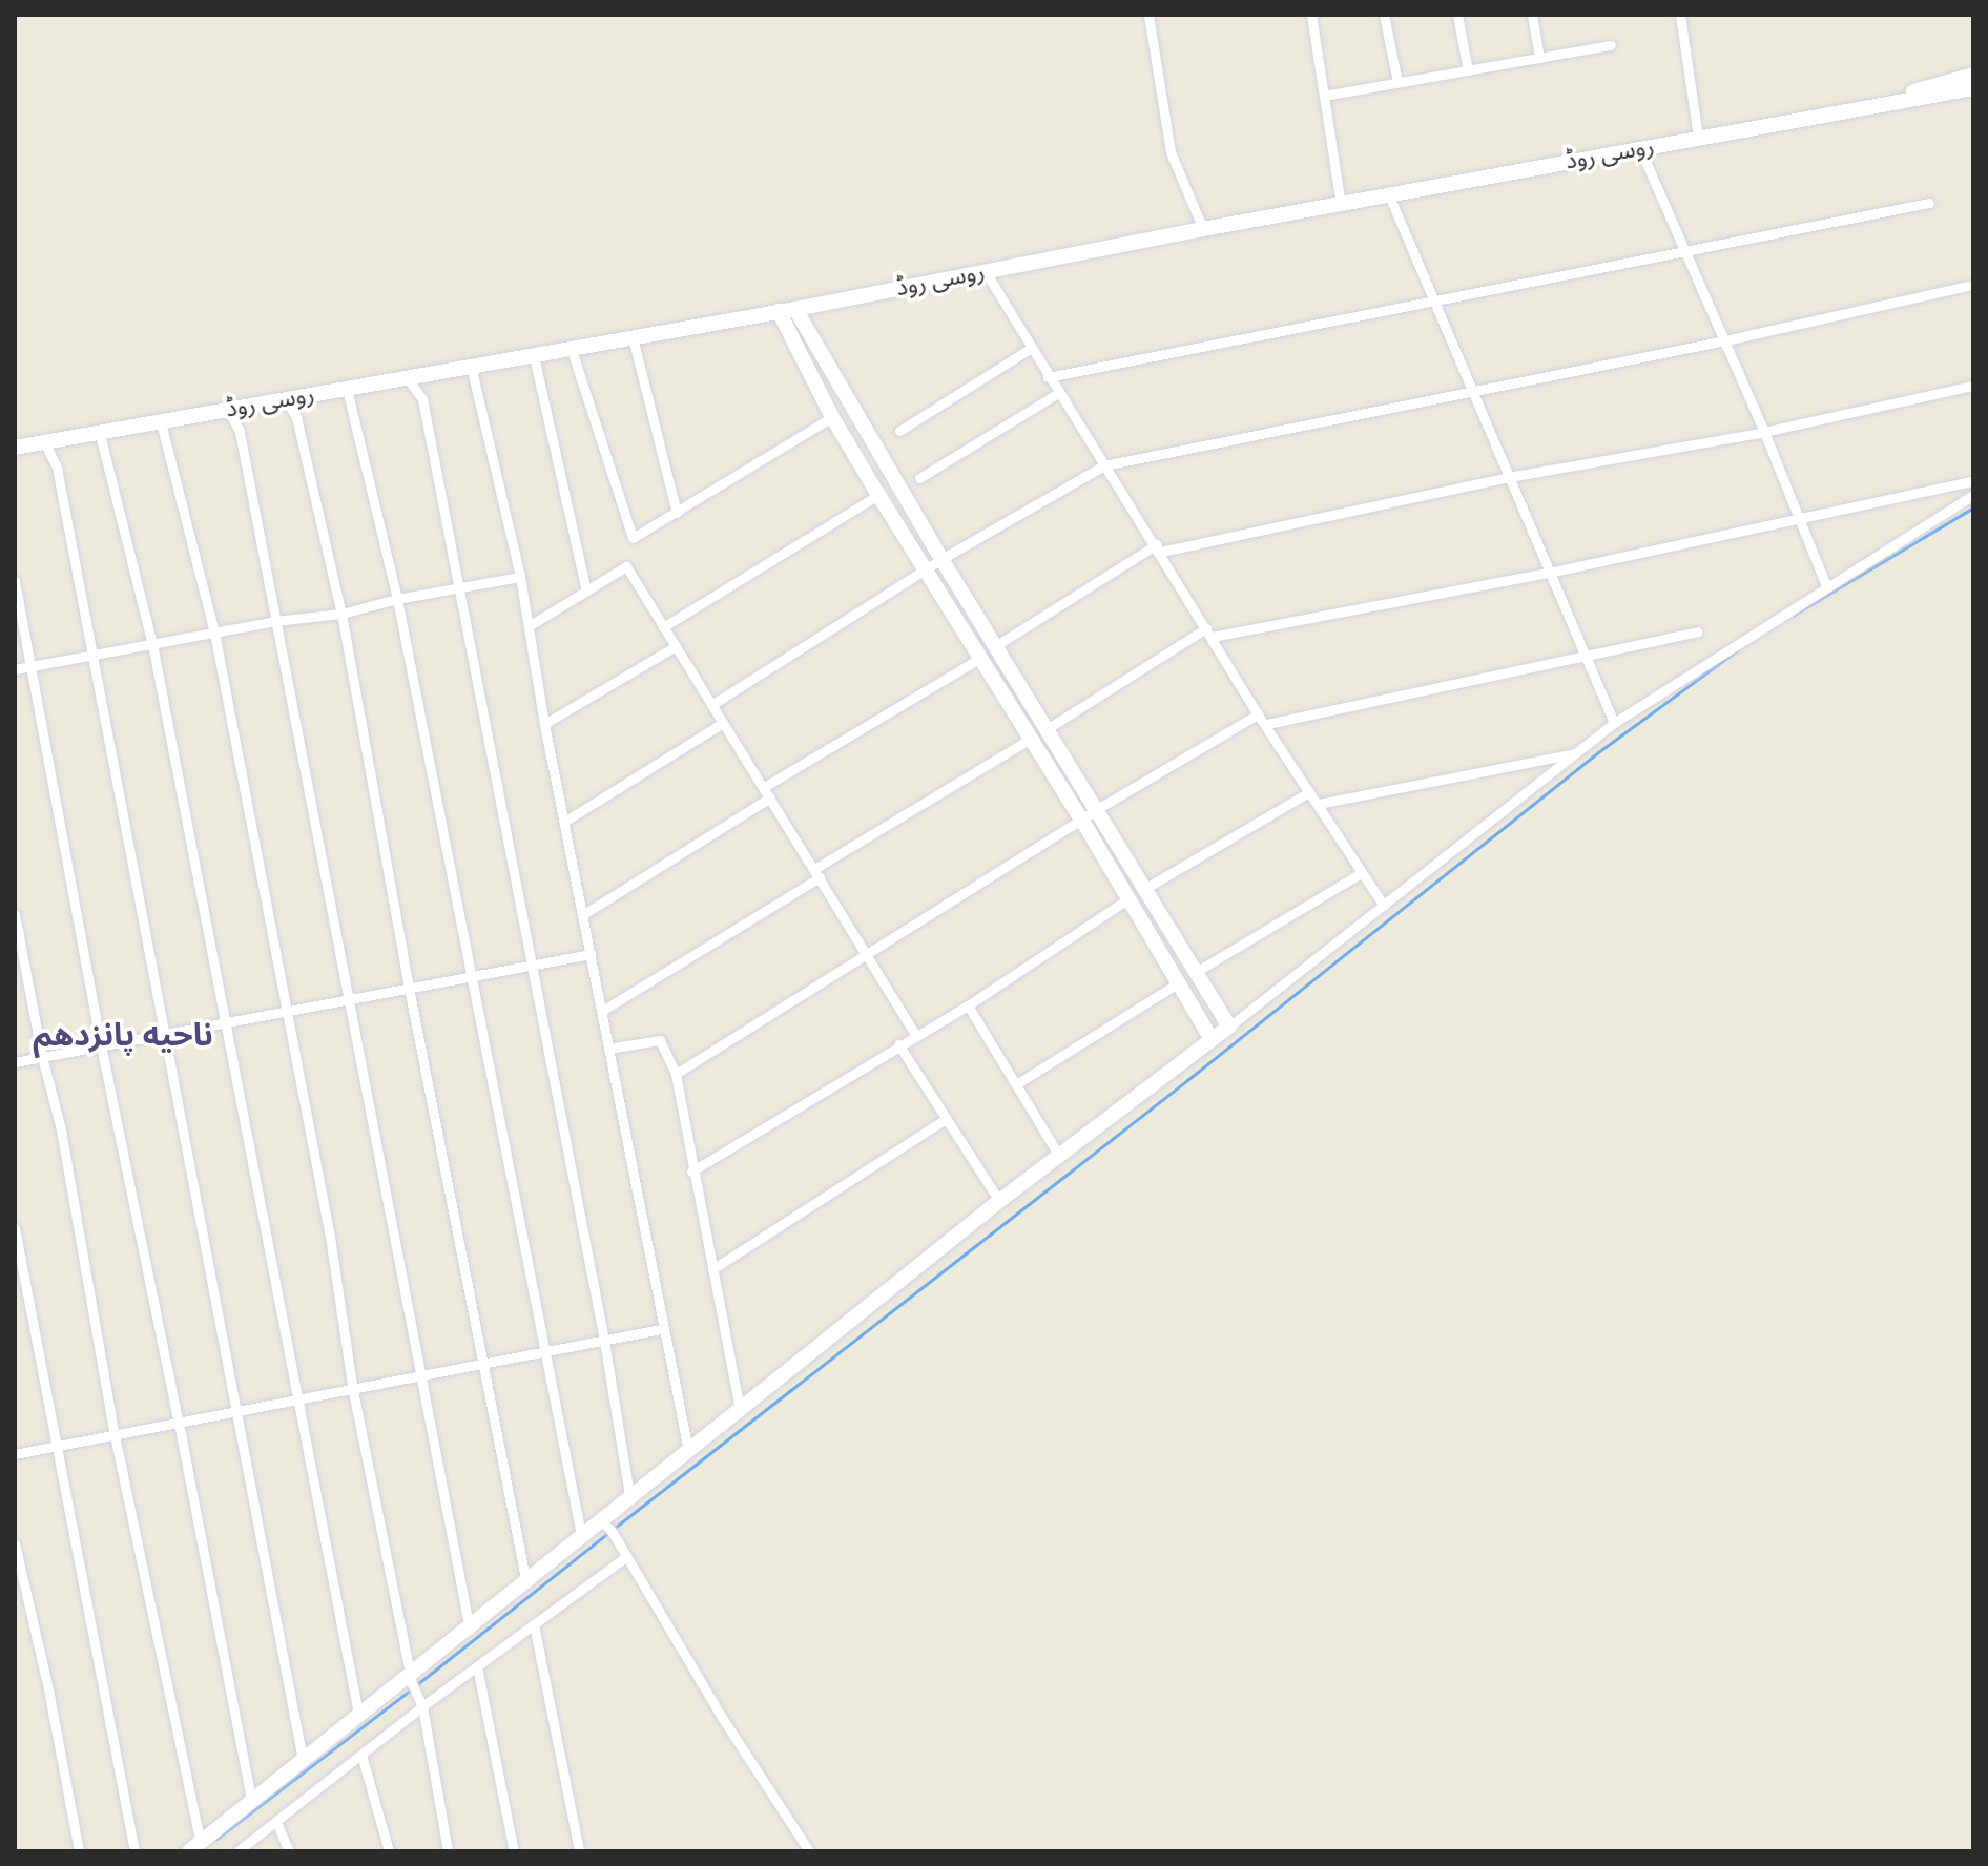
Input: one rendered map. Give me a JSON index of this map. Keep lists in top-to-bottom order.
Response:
{
  "streets": {
    "street": ["روسی روڈ"]
  },
  "districts": ["ناحیه پانزدهم"]
}
